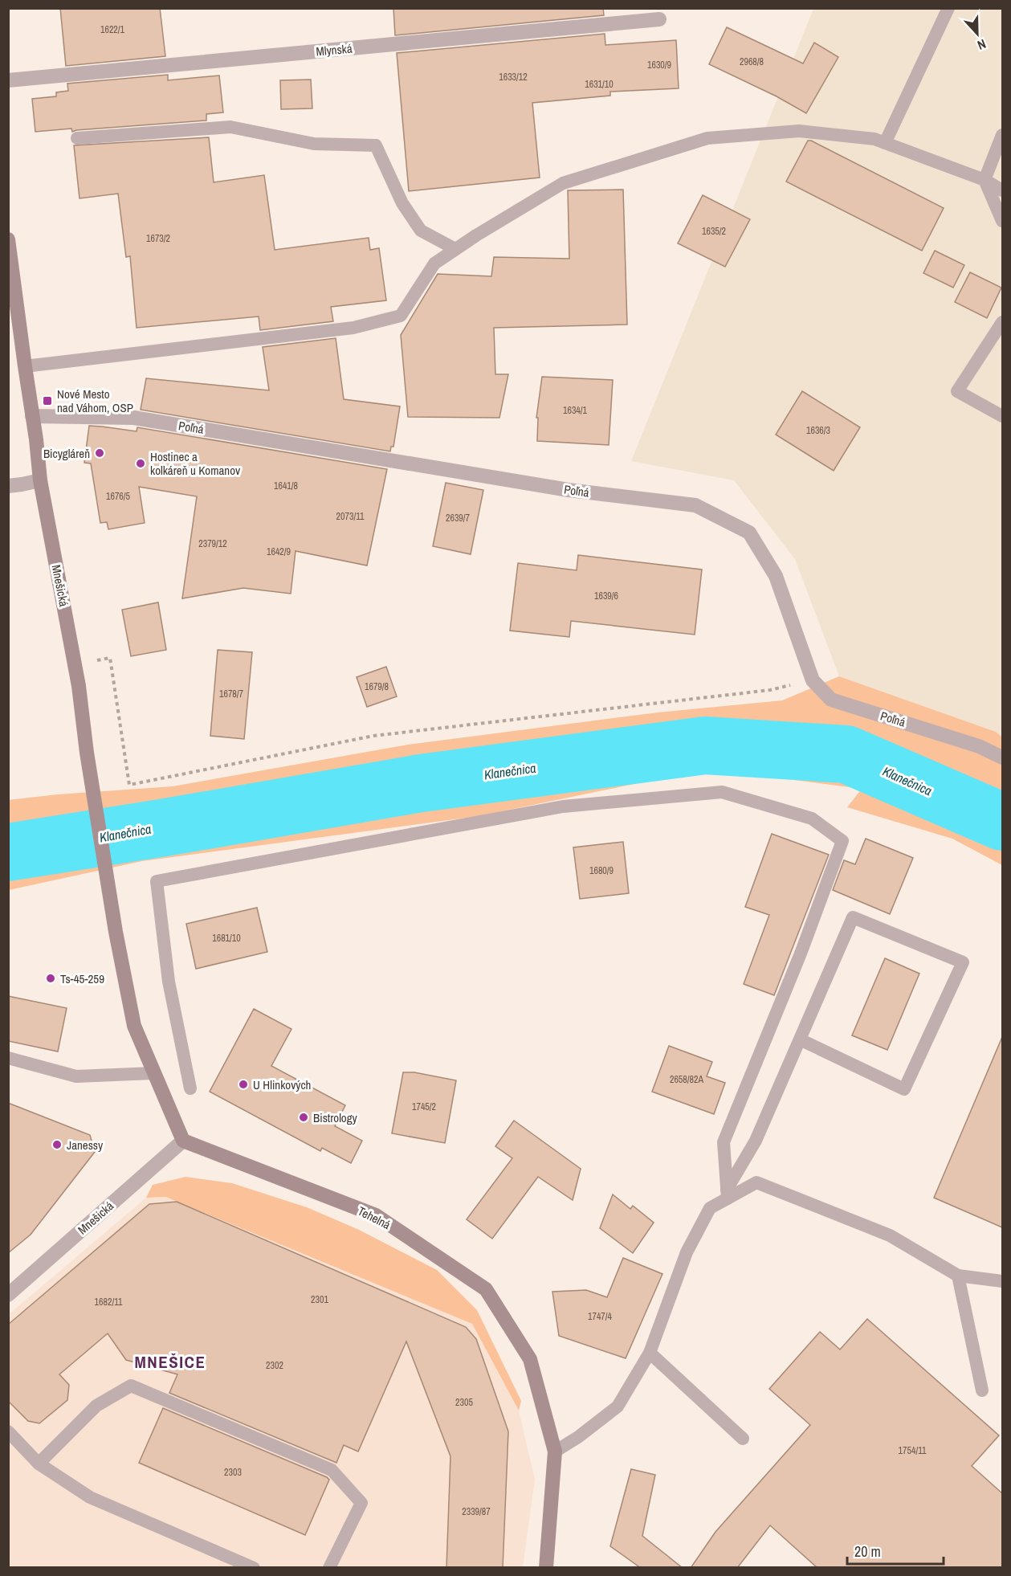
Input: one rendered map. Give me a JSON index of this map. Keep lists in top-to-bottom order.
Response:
{
  "streets": {
    "street": [
      "Mlynská",
      "Poľná",
      "Mnešická",
      "Tehelná"
    ]
  },
  "crossings": [
    ["Poľná", "Mnešická"],
    ["Mnešická", "Tehelná"]
  ],
  "districts": ["MNEŠICE"],
  "water": ["Klanečnica"],
  "places": {
    "transit": ["Nové Mesto nad Váhom, OSP"],
    "other": [
      "Bicygláreň",
      "Hostinec a kolkáreň u Komanov",
      "Ts-45-259",
      "U Hlinkových",
      "Bistrology",
      "Janessy"
    ]
  },
  "house_numbers": [
    "1622/1",
    "2968/8",
    "1630/9",
    "1633/12",
    "1631/10",
    "1635/2",
    "1673/2",
    "1634/1",
    "1636/3",
    "1641/8",
    "1676/5",
    "2073/11",
    "2639/7",
    "2379/12",
    "1642/9",
    "1639/6",
    "1679/8",
    "1678/7",
    "1680/9",
    "1681/10",
    "2658/82A",
    "1745/2",
    "2301",
    "1682/11",
    "1747/4",
    "2302",
    "2305",
    "1754/11",
    "2303",
    "2339/87"
  ],
  "scale_bar": "20 m",
  "north": "bottom"
}
